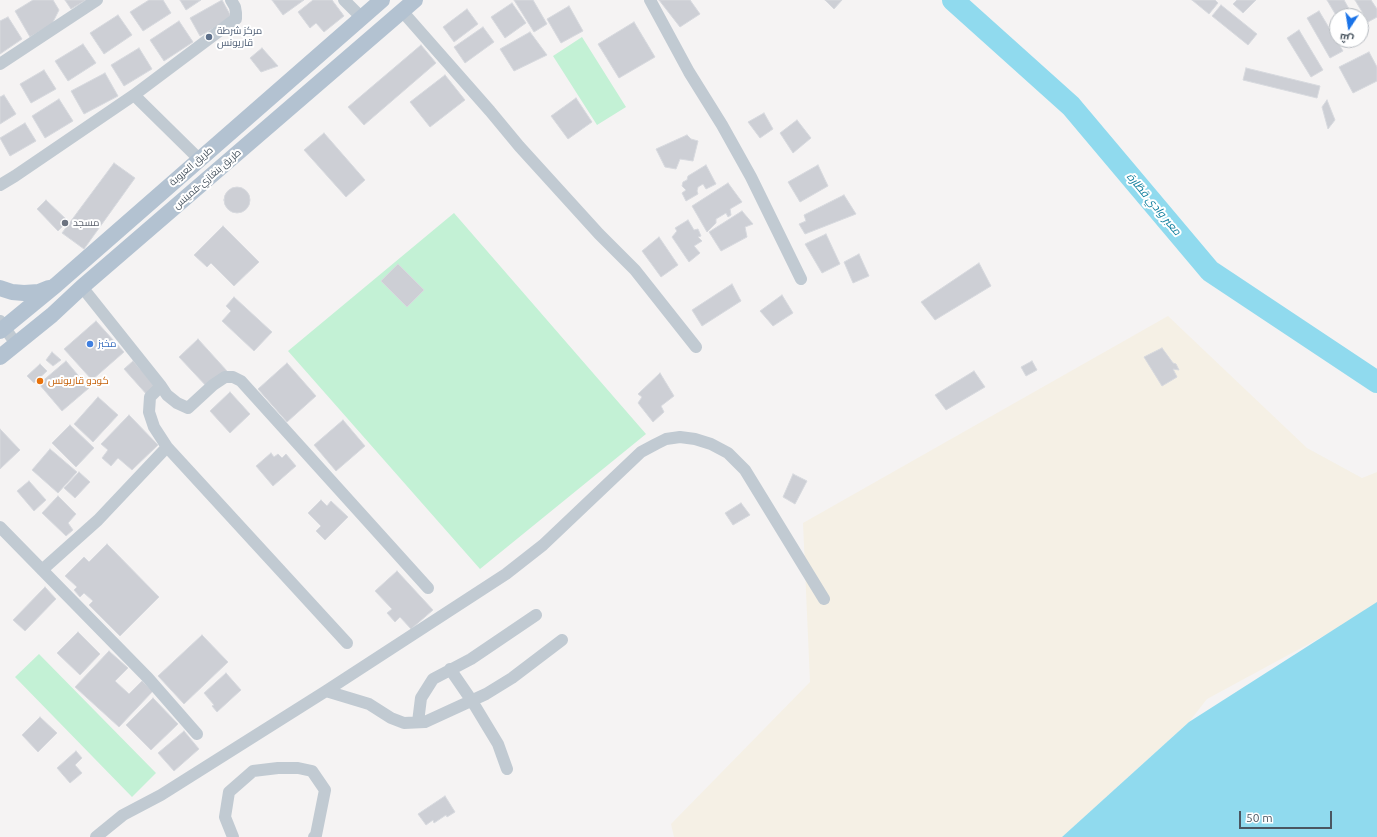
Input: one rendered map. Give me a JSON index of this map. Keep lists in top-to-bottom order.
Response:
{
  "streets": {
    "main road": ["طريق العروبة", "طريق بنغازي-قمينس"]
  },
  "water": ["معبر وادي قطّارة"],
  "places": [
    "مركز شرطة قاريونس",
    "مسجد",
    "مخبز",
    "كودو قاريونس"
  ],
  "scale_bar": "50 m",
  "north": "bottom"
}
